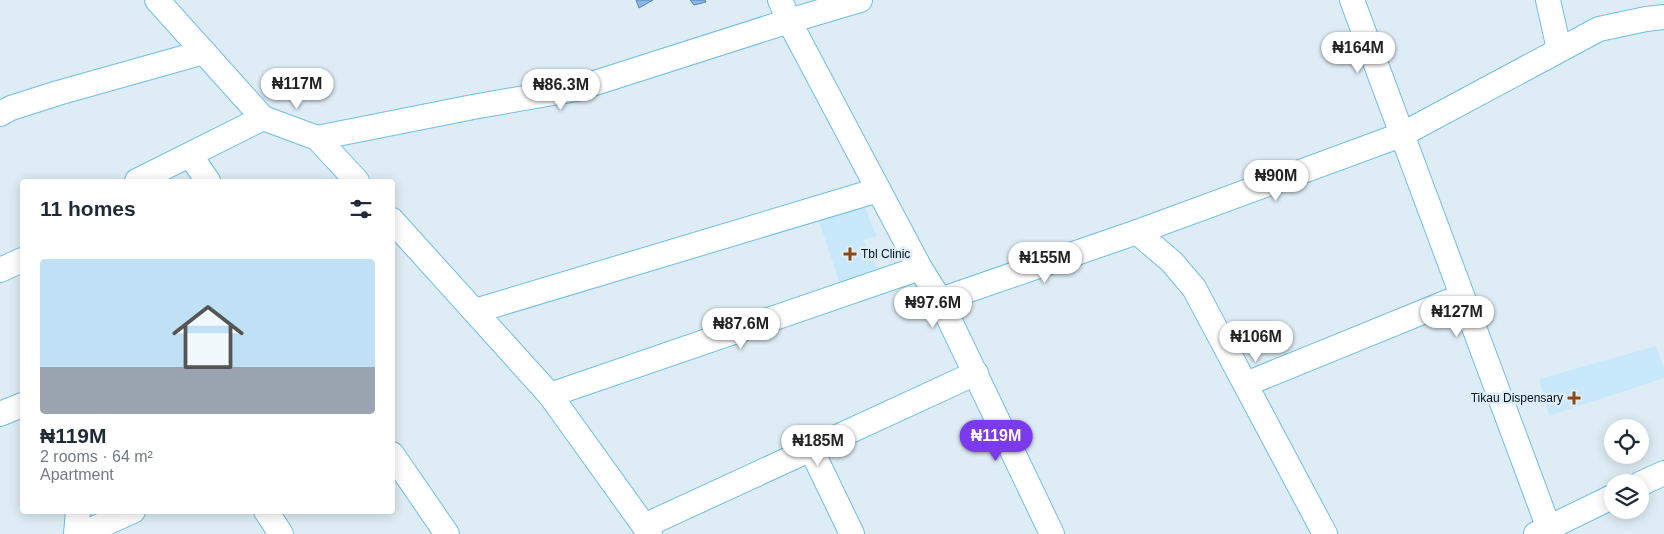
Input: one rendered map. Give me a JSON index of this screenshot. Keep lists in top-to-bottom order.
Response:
{
  "places": {
    "health": ["Tbl Clinic", "Tikau Dispensary"]
  },
  "page": {
    "price": [
      "₦164M",
      "₦117M",
      "₦86.3M",
      "₦90M",
      "₦155M",
      "₦97.6M",
      "₦127M",
      "₦87.6M",
      "₦106M",
      "₦119M",
      "₦185M"
    ],
    "heading": "11 homes",
    "list": [
      {
        "name": "₦119M",
        "note": "2 rooms · 64 m² · Apartment"
      }
    ]
  }
}
